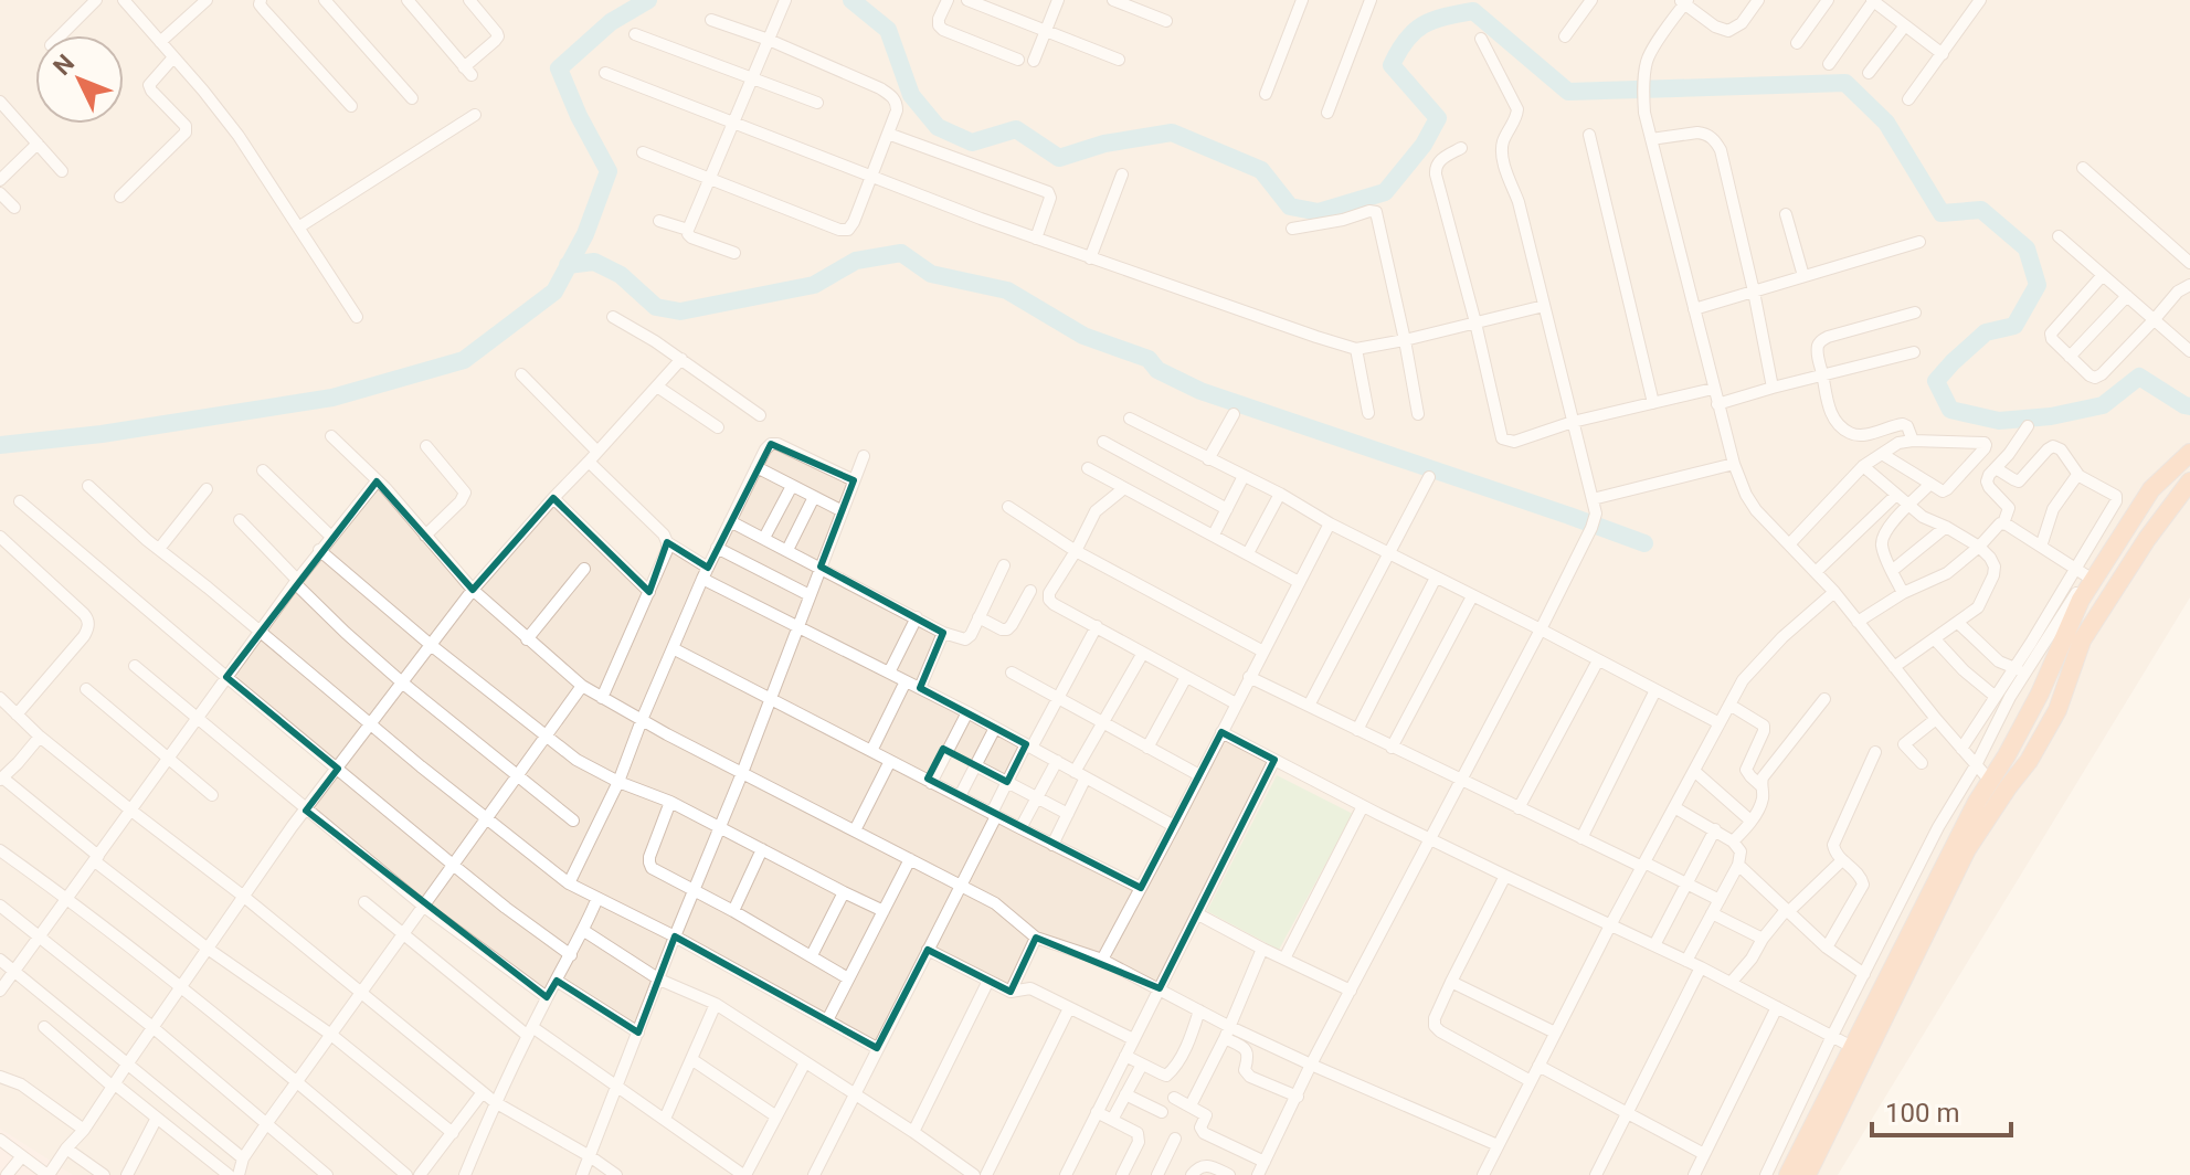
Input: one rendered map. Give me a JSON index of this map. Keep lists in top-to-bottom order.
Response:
{
  "scale_bar": "100 m",
  "north": "top left"
}
